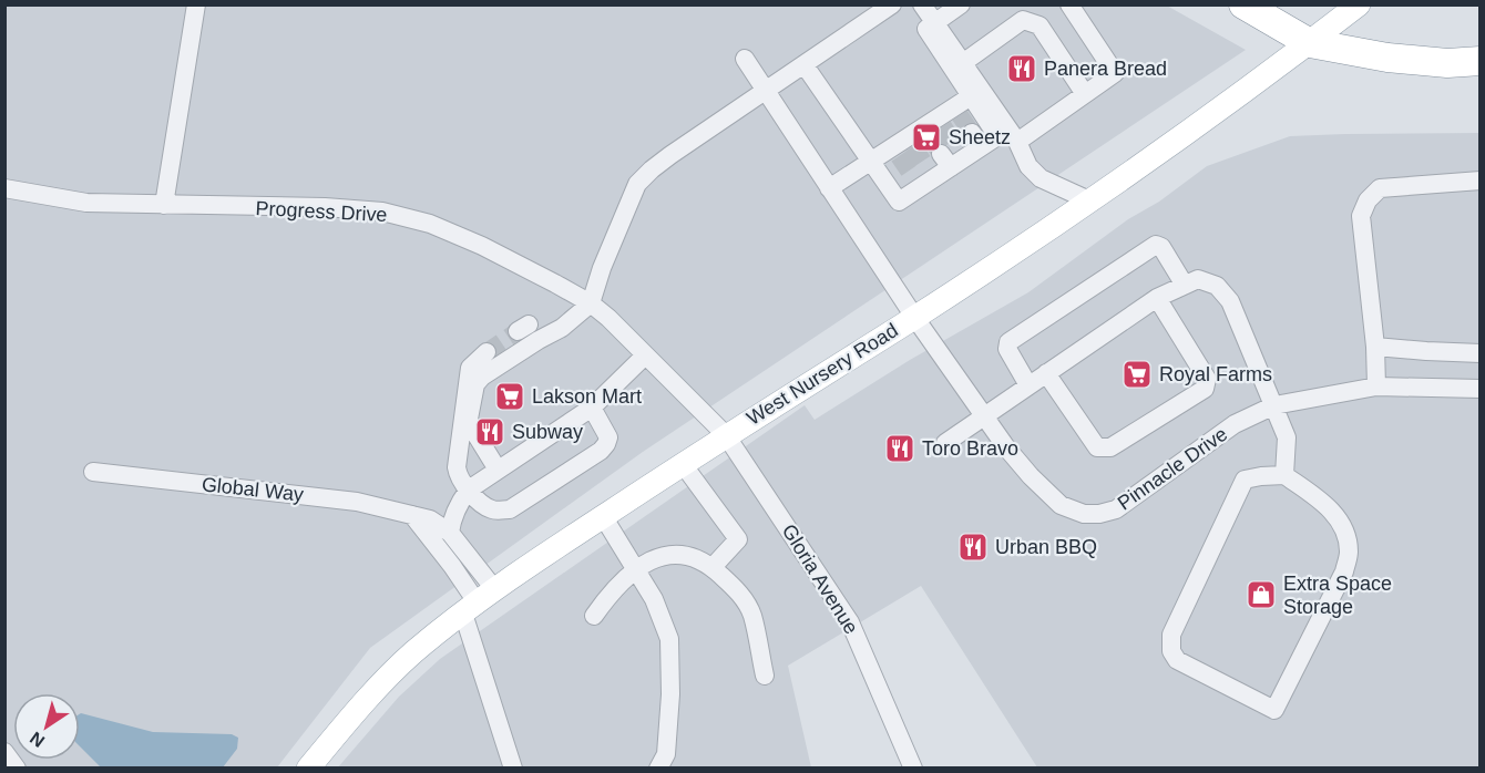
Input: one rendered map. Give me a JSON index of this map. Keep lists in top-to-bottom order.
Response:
{
  "streets": {
    "main road": ["West Nursery Road"],
    "street": [
      "Progress Drive",
      "Pinnacle Drive",
      "Global Way",
      "Gloria Avenue"
    ]
  },
  "crossings": [
    ["Progress Drive", "West Nursery Road"],
    ["Progress Drive", "Gloria Avenue"],
    ["West Nursery Road", "Pinnacle Drive"],
    ["West Nursery Road", "Global Way"],
    ["West Nursery Road", "Gloria Avenue"]
  ],
  "places": {
    "restaurant": [
      "Panera Bread",
      "Subway",
      "Toro Bravo",
      "Urban BBQ"
    ],
    "supermarket": ["Sheetz", "Royal Farms", "Lakson Mart"],
    "shop": ["Extra Space Storage"]
  },
  "north": "bottom left"
}
